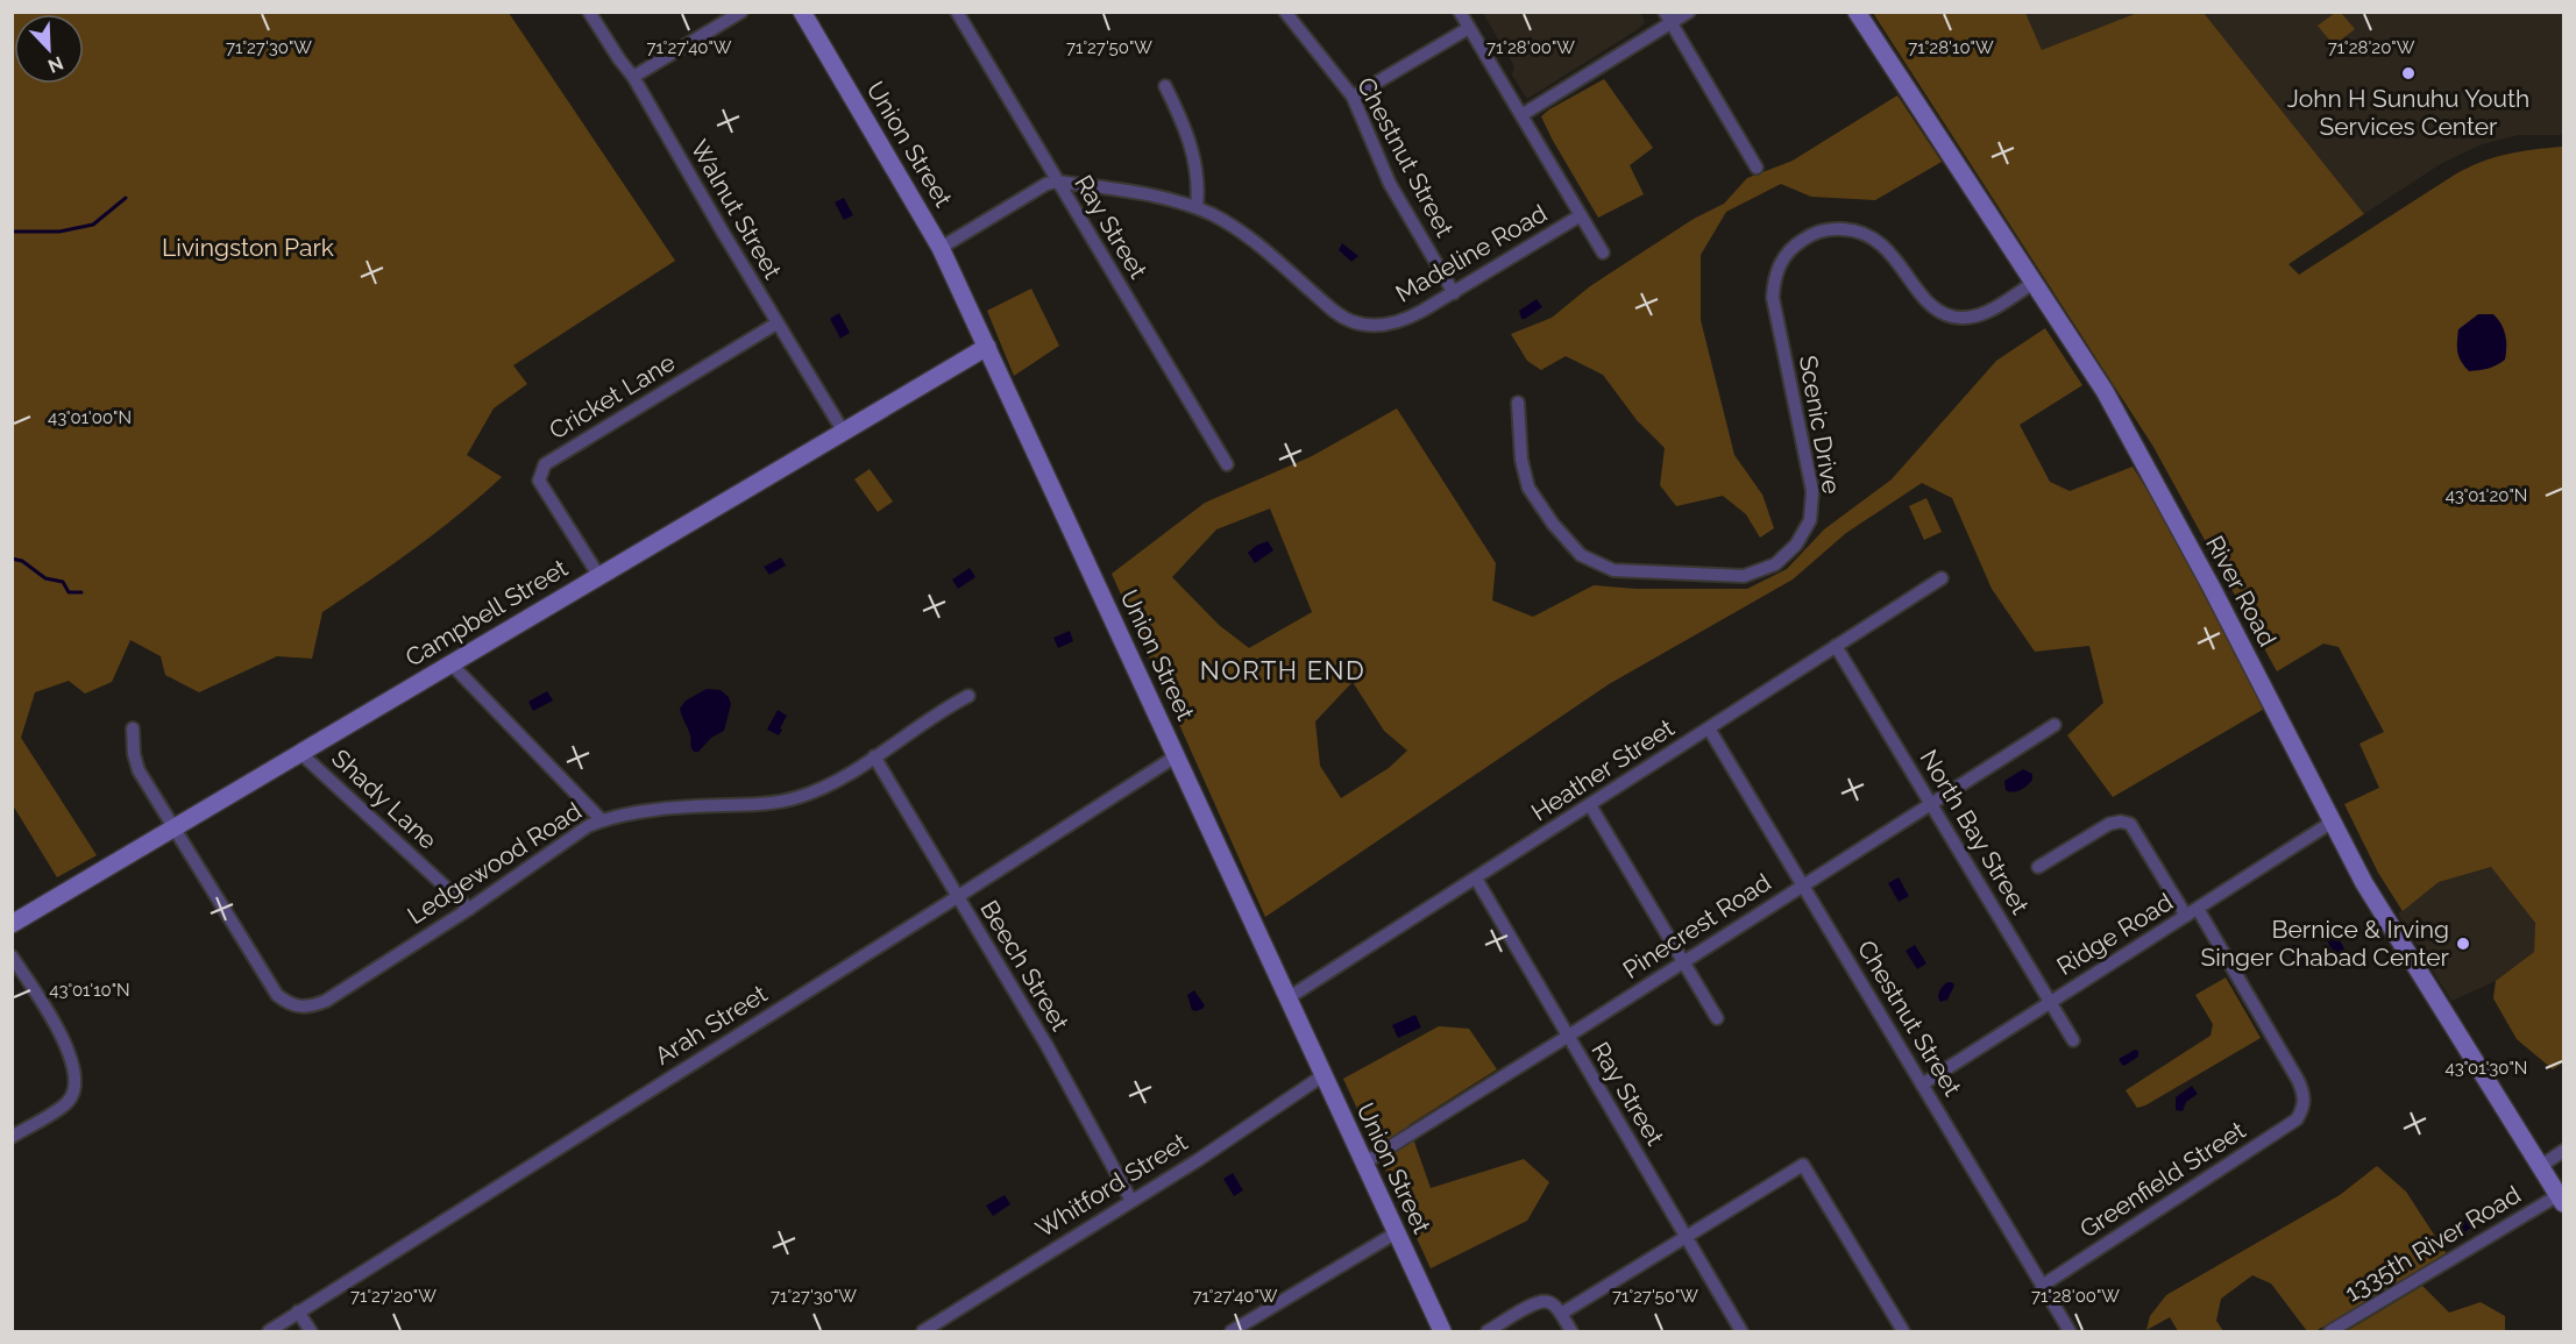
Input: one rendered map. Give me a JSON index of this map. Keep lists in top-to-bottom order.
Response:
{
  "streets": {
    "street": [
      "Union Street",
      "Chestnut Street",
      "Walnut Street",
      "Ray Street",
      "Madeline Road",
      "Cricket Lane",
      "Scenic Drive",
      "River Road",
      "Campbell Street",
      "Heather Street",
      "Shady Lane",
      "North Bay Street",
      "Ledgewood Road",
      "Pinecrest Road",
      "Ridge Road",
      "Beech Street",
      "Arah Street",
      "Greenfield Street",
      "Whitford Street",
      "1335th River Road"
    ]
  },
  "crossings": [
    ["Union Street", "Campbell Street"],
    ["Union Street", "Heather Street"],
    ["Union Street", "Pinecrest Road"],
    ["Union Street", "Arah Street"],
    ["Union Street", "Whitford Street"],
    ["Chestnut Street", "Madeline Road"],
    ["Chestnut Street", "Heather Street"],
    ["Chestnut Street", "Pinecrest Road"],
    ["Chestnut Street", "Ridge Road"],
    ["Chestnut Street", "Greenfield Street"],
    ["Walnut Street", "Cricket Lane"],
    ["Walnut Street", "Campbell Street"],
    ["Ray Street", "Madeline Road"],
    ["Ray Street", "Heather Street"],
    ["Ray Street", "Pinecrest Road"],
    ["Cricket Lane", "Campbell Street"],
    ["Scenic Drive", "River Road"],
    ["River Road", "Ridge Road"],
    ["River Road", "1335th River Road"],
    ["Campbell Street", "Shady Lane"],
    ["Campbell Street", "Ledgewood Road"],
    ["Heather Street", "North Bay Street"],
    ["Shady Lane", "Ledgewood Road"],
    ["North Bay Street", "Pinecrest Road"],
    ["North Bay Street", "Ridge Road"],
    ["Ledgewood Road", "Beech Street"],
    ["Ridge Road", "Greenfield Street"],
    ["Beech Street", "Arah Street"],
    ["Beech Street", "Whitford Street"]
  ],
  "districts": ["NORTH END"],
  "parks": ["Livingston Park"],
  "places": ["John H Sunuhu Youth Services Center", "Bernice & Irving Singer Chabad Center"],
  "north": "bottom right",
  "coordinates": [
    "71°27'30\"W",
    "71°27'40\"W",
    "71°27'50\"W",
    "71°28'00\"W",
    "71°28'10\"W",
    "71°28'20\"W",
    "43°01'00\"N",
    "43°01'20\"N",
    "43°01'10\"N",
    "43°01'30\"N",
    "71°27'20\"W"
  ]
}
